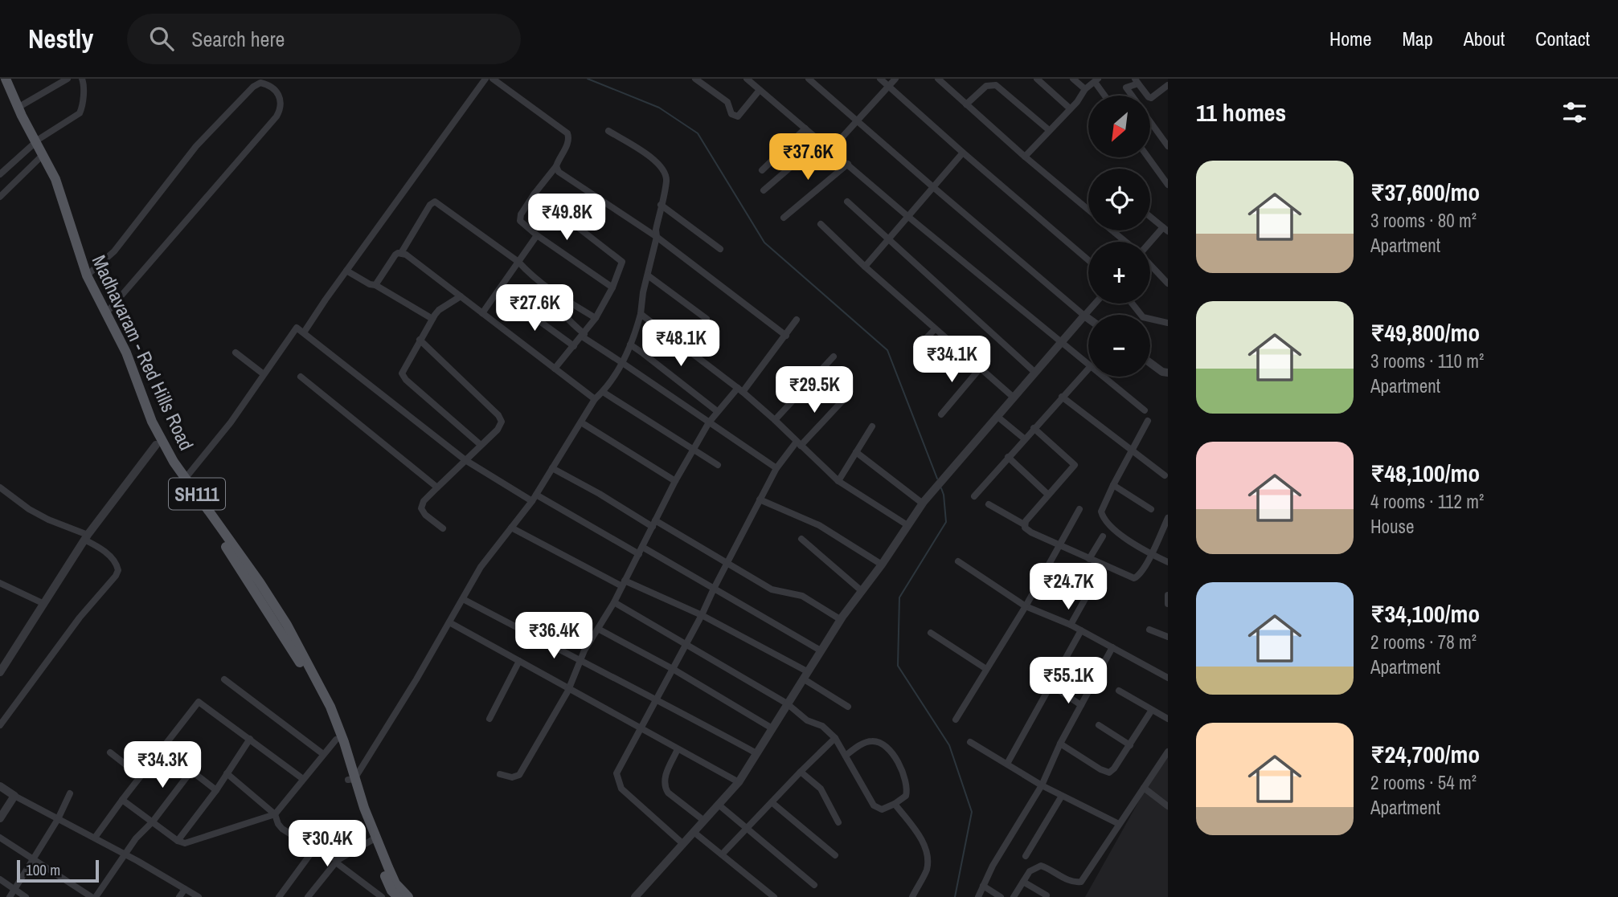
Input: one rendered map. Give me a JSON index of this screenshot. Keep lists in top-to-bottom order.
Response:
{
  "streets": {
    "main road": ["Madhavaram - Red Hills Road", "SH111"]
  },
  "scale_bar": "100 m",
  "north": "bottom left",
  "page": {
    "header": "Nestly",
    "search": "Search here",
    "nav": [
      "Home",
      "Map",
      "About",
      "Contact"
    ],
    "heading": "11 homes",
    "map_buttons": ["+", "−"],
    "price": [
      "₹37.6K",
      "₹49.8K",
      "₹27.6K",
      "₹48.1K",
      "₹34.1K",
      "₹29.5K",
      "₹24.7K",
      "₹36.4K",
      "₹55.1K",
      "₹34.3K",
      "₹30.4K"
    ],
    "list": [
      {
        "name": "₹37,600/mo",
        "note": "3 rooms · 80 m² · Apartment"
      },
      {
        "name": "₹49,800/mo",
        "note": "3 rooms · 110 m² · Apartment"
      },
      {
        "name": "₹48,100/mo",
        "note": "4 rooms · 112 m² · House"
      },
      {
        "name": "₹34,100/mo",
        "note": "2 rooms · 78 m² · Apartment"
      },
      {
        "name": "₹24,700/mo",
        "note": "2 rooms · 54 m² · Apartment"
      }
    ],
    "scale": "100 m"
  }
}
